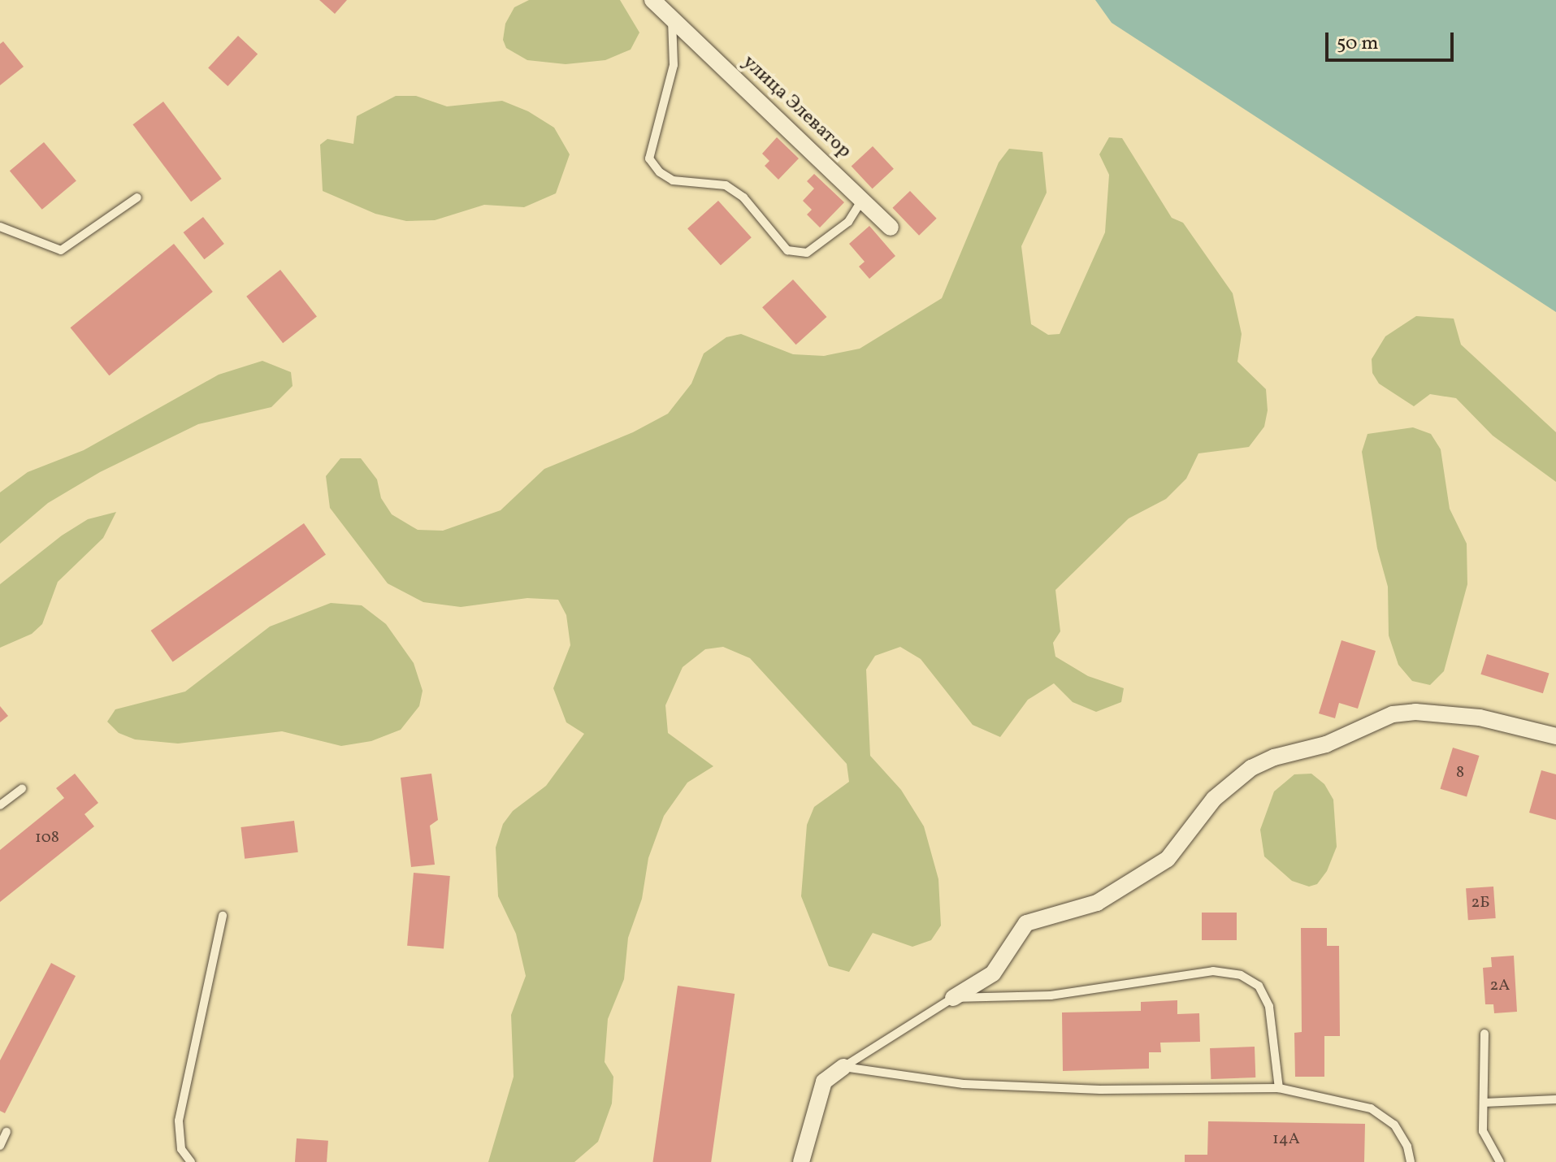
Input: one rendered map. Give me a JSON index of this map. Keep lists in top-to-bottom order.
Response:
{
  "streets": {
    "street": ["улица Элеватор"]
  },
  "house_numbers": [
    "8",
    "108",
    "2Б",
    "2А",
    "14А"
  ],
  "scale_bar": "50 m"
}
